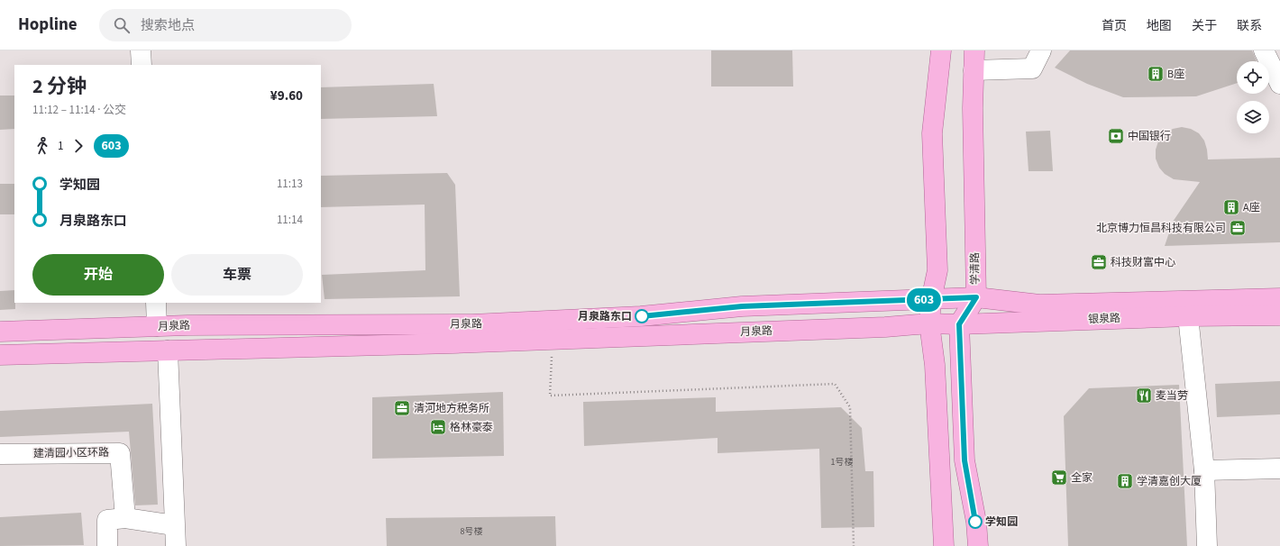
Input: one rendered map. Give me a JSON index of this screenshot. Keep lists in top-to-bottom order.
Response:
{
  "streets": {
    "main road": ["学清路", "银泉路", "月泉路"],
    "street": ["建清园小区环路"]
  },
  "crossings": [
    ["学清路", "银泉路"],
    ["银泉路", "月泉路"]
  ],
  "places": {
    "building": ["B座", "A座", "学清嘉创大厦"],
    "bank": ["中国银行"],
    "office": ["北京博力恒昌科技有限公司", "科技财富中心", "清河地方税务所"],
    "other": ["月泉路东口", "学知园"],
    "restaurant": ["麦当劳"],
    "hotel": ["格林豪泰"],
    "supermarket": ["全家"]
  },
  "lines": ["bus line 603"],
  "house_numbers": ["1号楼", "8号楼"],
  "page": {
    "header": "Hopline",
    "search": "搜索地点",
    "nav": [
      "首页",
      "地图",
      "关于",
      "联系"
    ],
    "on_map": "603",
    "heading": ["2 分钟", "11:12 – 11:14 · 公交", "¥9.60"],
    "legs": ["1", "603"],
    "list": [
      {
        "name": "学知园",
        "value": "11:13"
      },
      {
        "name": "月泉路东口",
        "value": "11:14"
      }
    ],
    "buttons": ["开始", "车票"]
  }
}
